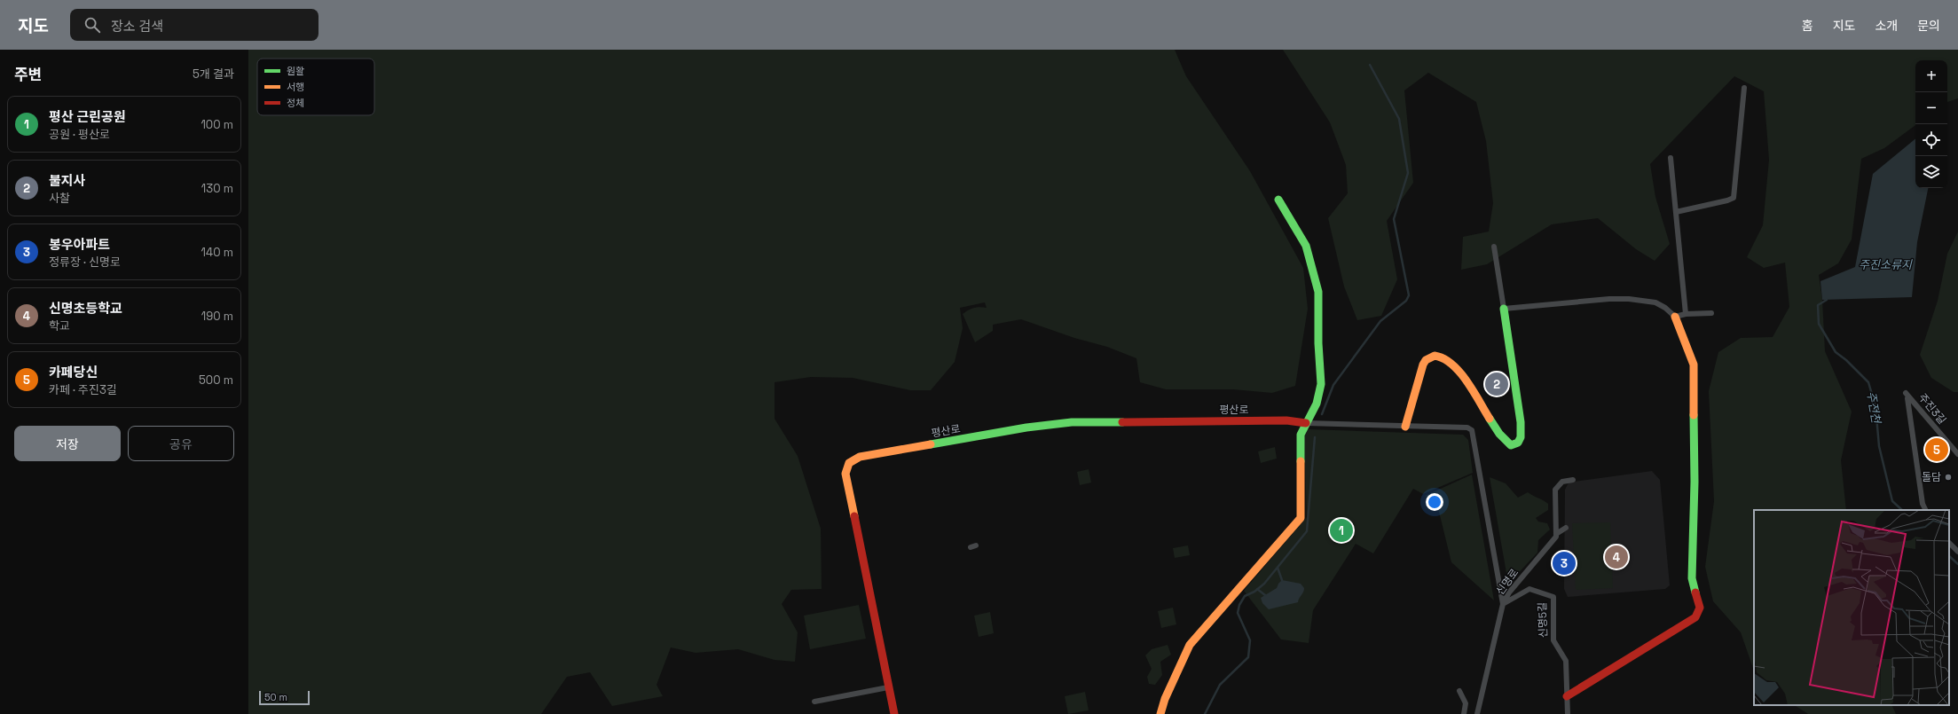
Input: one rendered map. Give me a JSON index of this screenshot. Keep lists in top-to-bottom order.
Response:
{
  "streets": {
    "street": [
      "주진3길",
      "평산로",
      "신명로",
      "신명5길"
    ]
  },
  "crossings": [
    ["신명로", "신명5길"]
  ],
  "water": ["주진소류지", "주전천"],
  "places": ["돌담"],
  "legend": ["원활", "서행", "정체"],
  "scale_bar": "50 m",
  "page": {
    "header": "지도",
    "search": "장소 검색",
    "nav": [
      "홈",
      "지도",
      "소개",
      "문의"
    ],
    "heading": ["주변", "5개 결과"],
    "map_buttons": ["+", "−"],
    "list": [
      {
        "mark": "1",
        "name": "평산 근린공원",
        "note": "공원 · 평산로",
        "value": "100 m"
      },
      {
        "mark": "2",
        "name": "불지사",
        "note": "사찰",
        "value": "130 m"
      },
      {
        "mark": "3",
        "name": "봉우아파트",
        "note": "정류장 · 신명로",
        "value": "140 m"
      },
      {
        "mark": "4",
        "name": "신명초등학교",
        "note": "학교",
        "value": "190 m"
      },
      {
        "mark": "5",
        "name": "카페당신",
        "note": "카페 · 주진3길",
        "value": "500 m"
      }
    ],
    "pins": [
      "2",
      "5",
      "1",
      "4",
      "3"
    ],
    "buttons": ["저장", "공유"],
    "scale": "50 m"
  }
}
